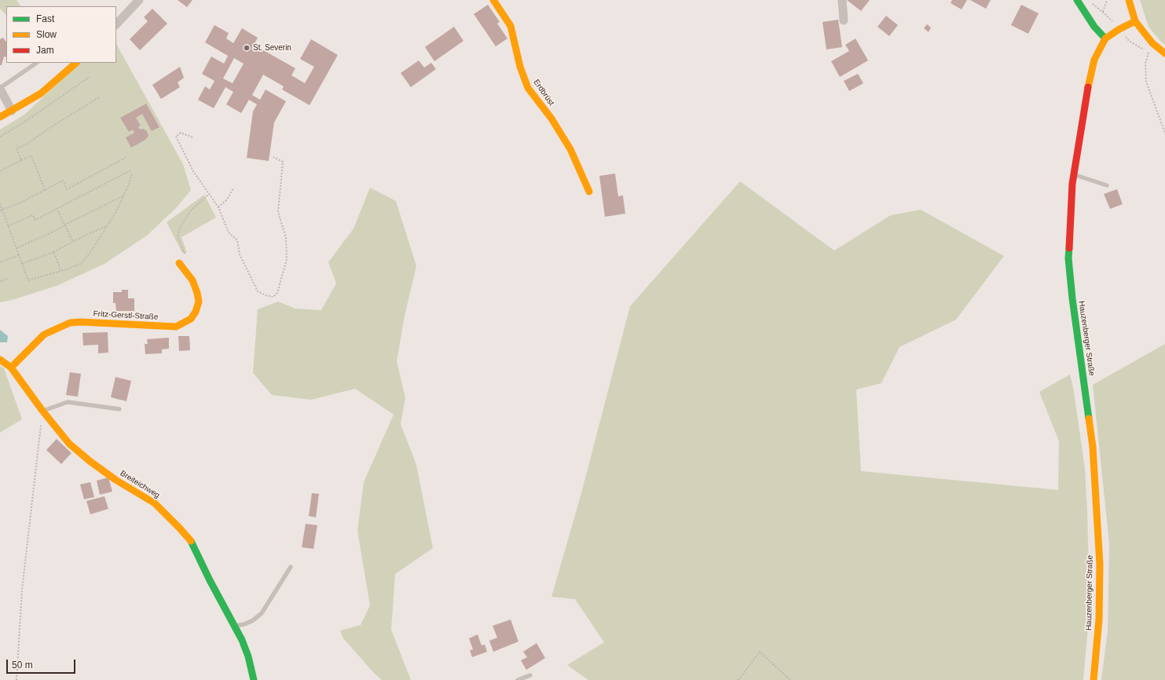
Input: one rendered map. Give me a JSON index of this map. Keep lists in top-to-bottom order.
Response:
{
  "streets": {
    "street": [
      "Erdbrüst",
      "Fritz-Gerstl-Straße",
      "Hauzenberger Straße",
      "Breiteichweg"
    ]
  },
  "crossings": [
    ["Fritz-Gerstl-Straße", "Breiteichweg"]
  ],
  "places": ["St. Severin"],
  "legend": ["Fast", "Slow", "Jam"],
  "scale_bar": "50 m"
}
